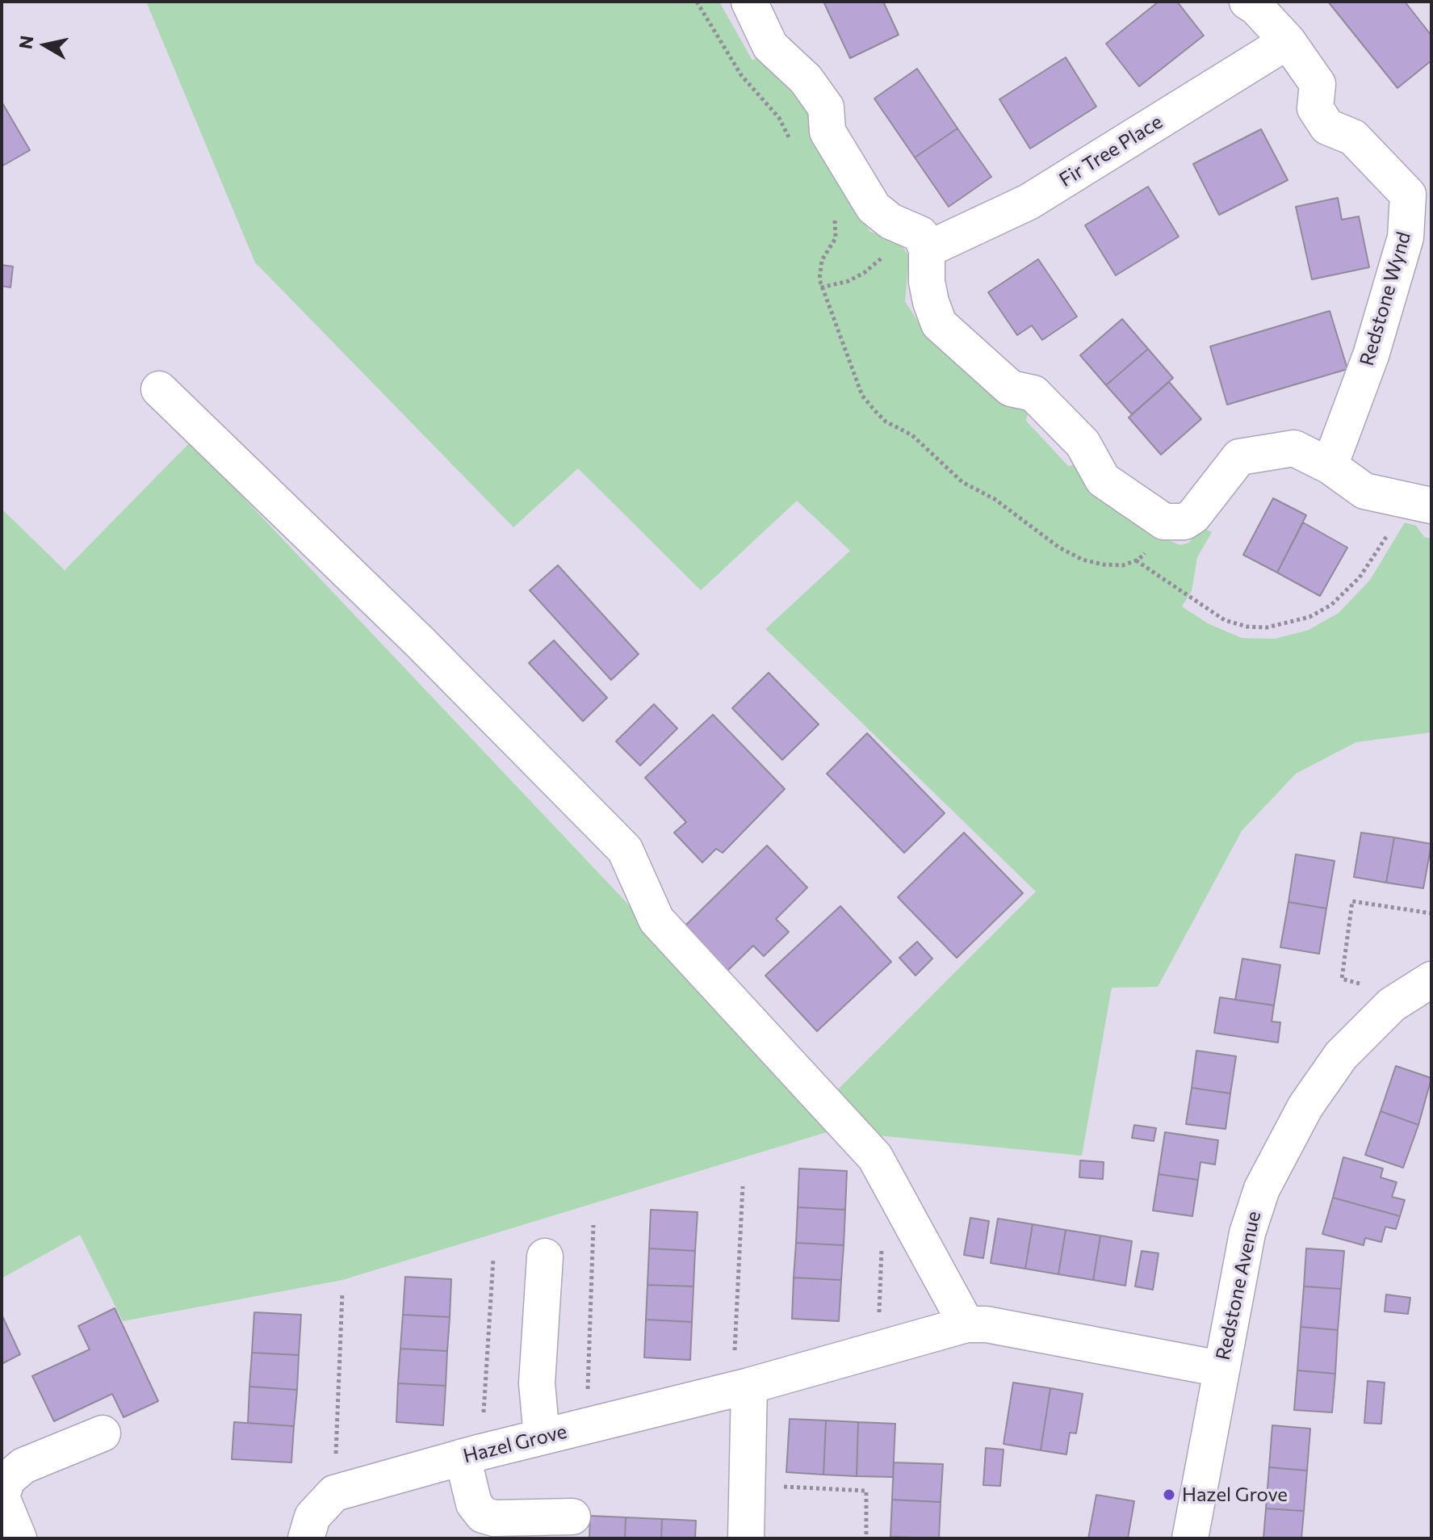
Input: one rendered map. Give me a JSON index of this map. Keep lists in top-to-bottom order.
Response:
{
  "streets": {
    "street": [
      "Fir Tree Place",
      "Redstone Wynd",
      "Redstone Avenue",
      "Hazel Grove"
    ]
  },
  "crossings": [
    ["Fir Tree Place", "Redstone Wynd"],
    ["Redstone Avenue", "Hazel Grove"]
  ],
  "places": ["Hazel Grove"],
  "north": "left"
}
